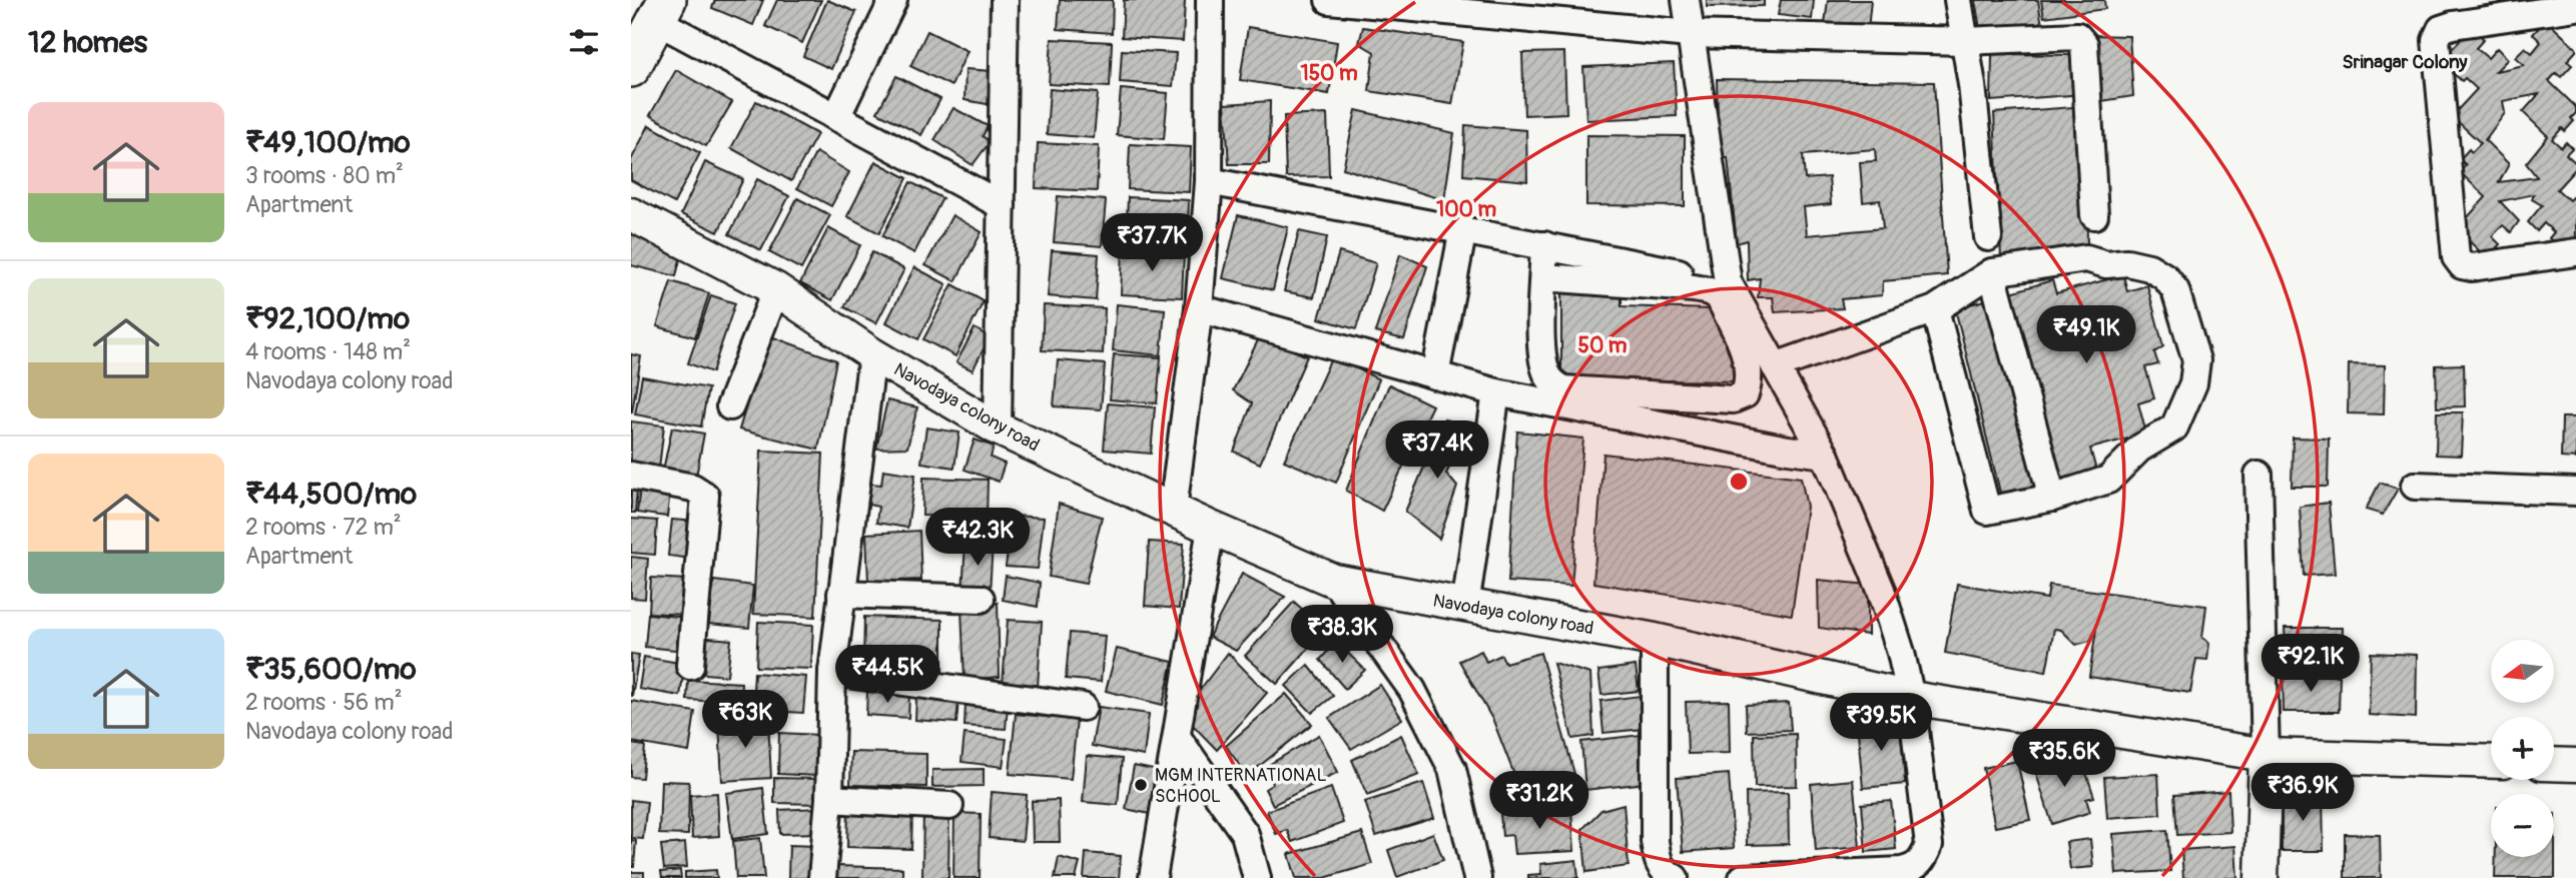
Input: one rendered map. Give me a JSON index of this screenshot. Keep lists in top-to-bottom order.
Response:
{
  "streets": {
    "street": ["Navodaya colony road"]
  },
  "districts": ["Srinagar Colony"],
  "places": ["MGM INTERNATIONAL SCHOOL"],
  "north": "left",
  "page": {
    "heading": "12 homes",
    "list": [
      {
        "name": "₹49,100/mo",
        "note": "3 rooms · 80 m² · Apartment"
      },
      {
        "name": "₹92,100/mo",
        "note": "4 rooms · 148 m² · Navodaya colony road"
      },
      {
        "name": "₹44,500/mo",
        "note": "2 rooms · 72 m² · Apartment"
      },
      {
        "name": "₹35,600/mo",
        "note": "2 rooms · 56 m² · Navodaya colony road"
      }
    ],
    "price": [
      "₹37.7K",
      "₹49.1K",
      "₹37.4K",
      "₹42.3K",
      "₹38.3K",
      "₹92.1K",
      "₹44.5K",
      "₹63K",
      "₹39.5K",
      "₹35.6K",
      "₹36.9K",
      "₹31.2K"
    ],
    "map_buttons": ["+", "−"]
  },
  "rings": ["150 m", "100 m", "50 m"]
}
